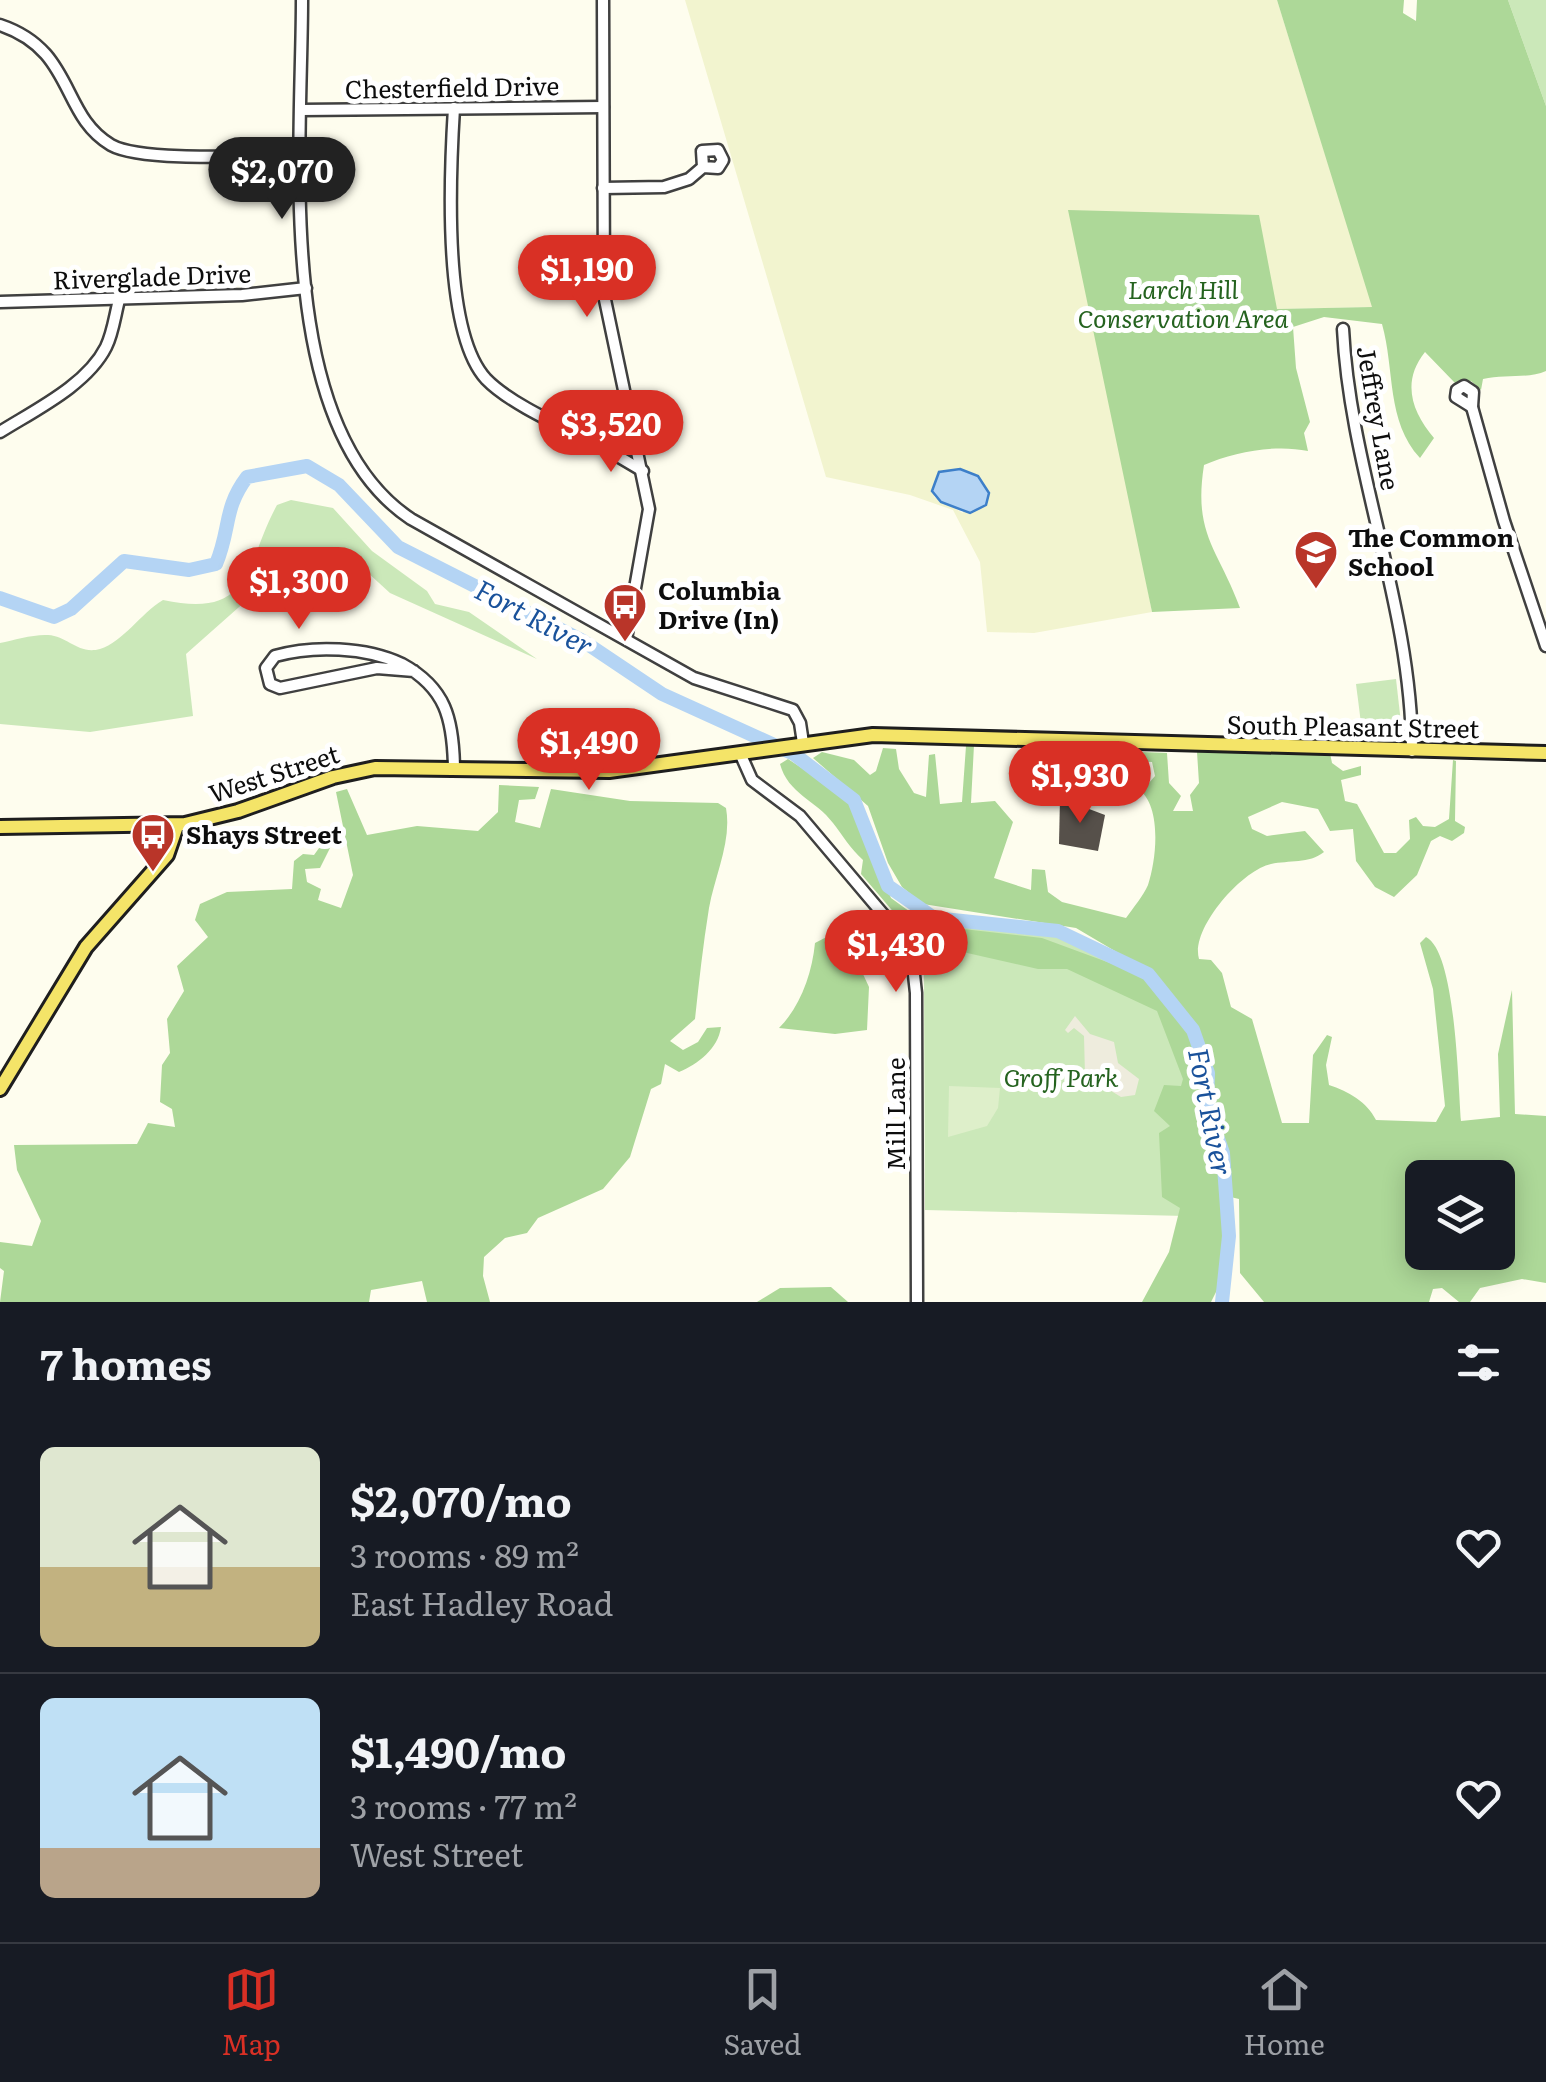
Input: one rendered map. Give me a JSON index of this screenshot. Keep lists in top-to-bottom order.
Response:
{
  "streets": {
    "main road": ["South Pleasant Street", "West Street"],
    "street": [
      "Chesterfield Drive",
      "Riverglade Drive",
      "Jeffrey Lane",
      "Mill Lane"
    ]
  },
  "crossings": [
    ["Jeffrey Lane", "South Pleasant Street"],
    ["South Pleasant Street", "West Street"],
    ["South Pleasant Street", "Mill Lane"],
    ["West Street", "Mill Lane"]
  ],
  "water": ["Fort River"],
  "parks": ["Larch Hill Conservation Area", "Groff Park"],
  "places": {
    "school or university": ["The Common School"],
    "bus stop": ["Columbia Drive (In)", "Shays Street"]
  },
  "page": {
    "price": [
      "$2,070",
      "$1,190",
      "$3,520",
      "$1,300",
      "$1,490",
      "$1,930",
      "$1,430"
    ],
    "heading": "7 homes",
    "list": [
      {
        "name": "$2,070/mo",
        "note": "3 rooms · 89 m² · East Hadley Road"
      },
      {
        "name": "$1,490/mo",
        "note": "3 rooms · 77 m² · West Street"
      }
    ],
    "tabs": ["Map", "Saved", "Home"]
  }
}
